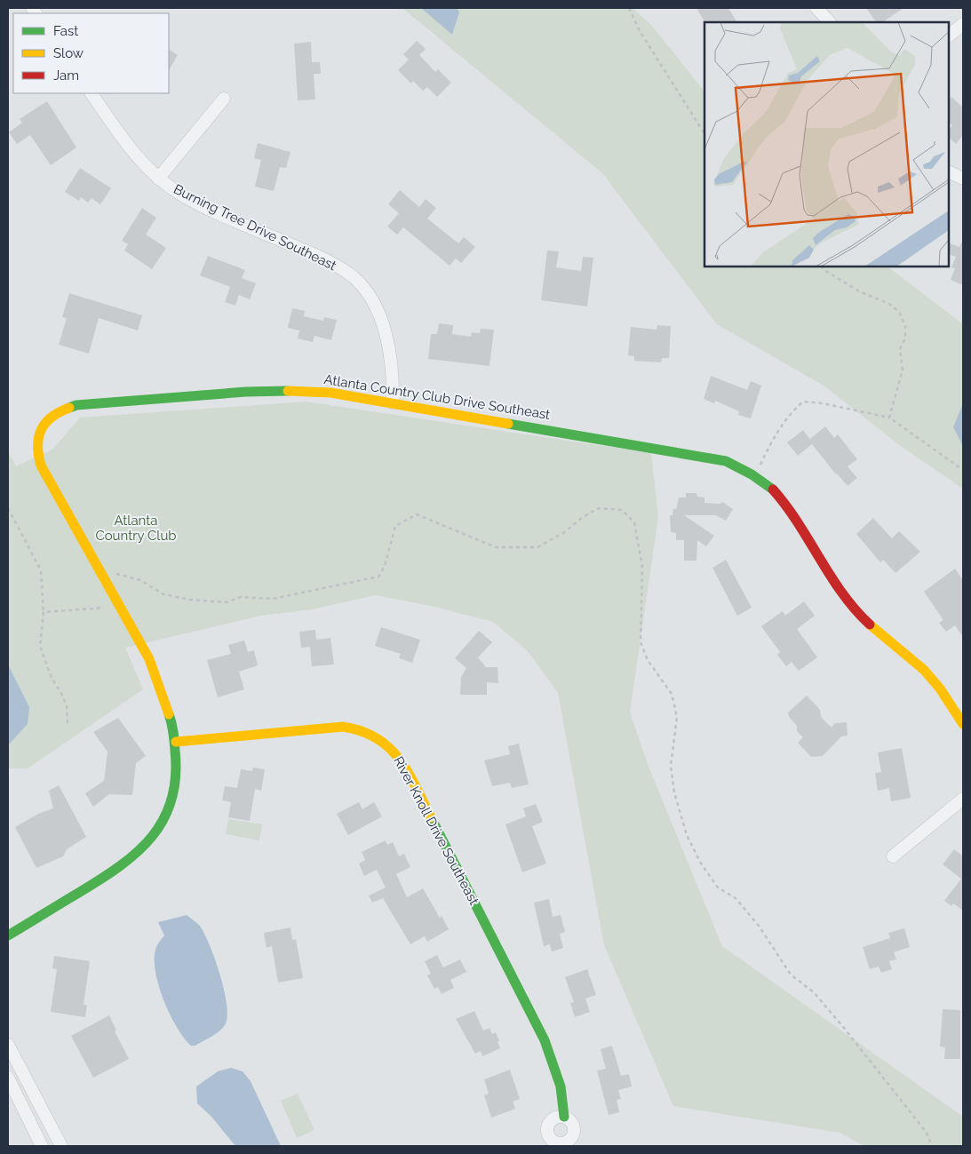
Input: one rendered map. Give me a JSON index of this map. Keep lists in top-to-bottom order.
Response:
{
  "streets": {
    "street": ["Burning Tree Drive Southeast", "Atlanta Country Club Drive Southeast", "River Knoll Drive Southeast"]
  },
  "crossings": [
    ["Burning Tree Drive Southeast", "Atlanta Country Club Drive Southeast"],
    ["Atlanta Country Club Drive Southeast", "River Knoll Drive Southeast"]
  ],
  "parks": ["Atlanta Country Club"],
  "legend": ["Fast", "Slow", "Jam"]
}
